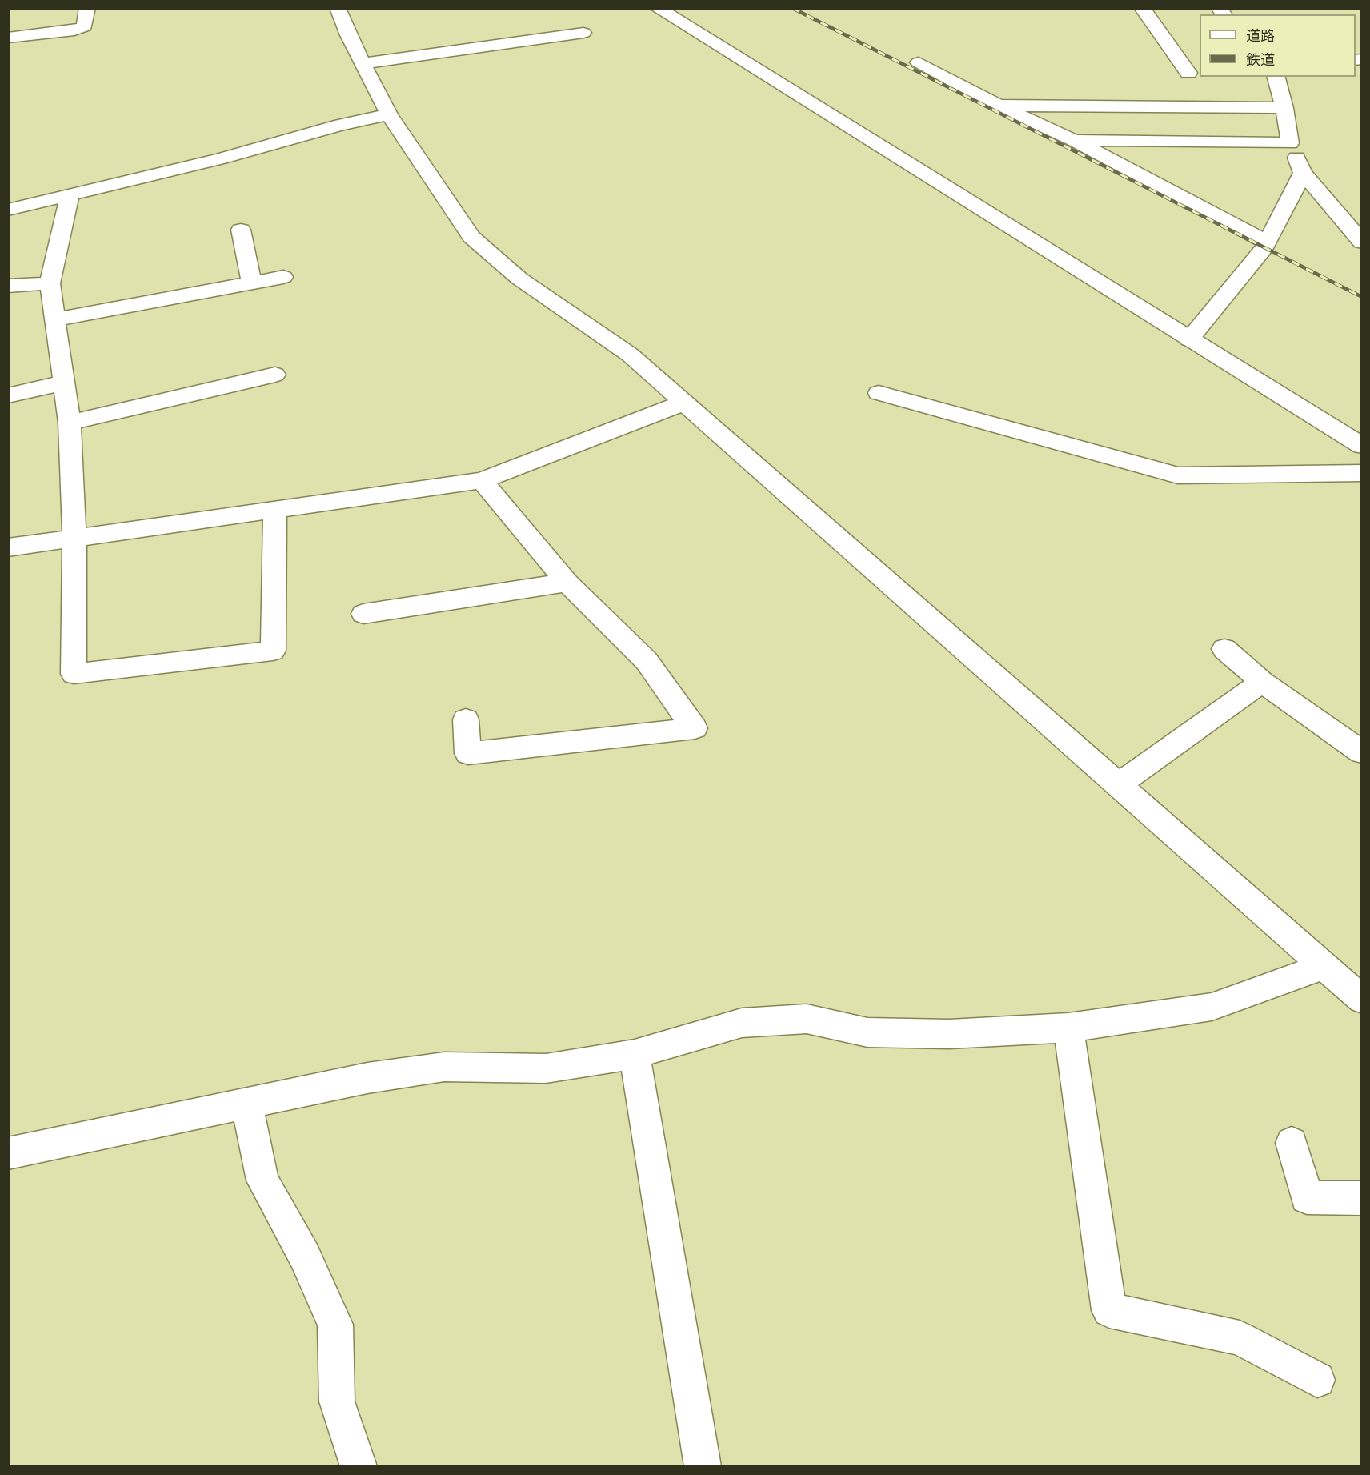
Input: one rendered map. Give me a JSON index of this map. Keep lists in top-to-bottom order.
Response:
{
  "legend": ["道路", "鉄道"]
}
